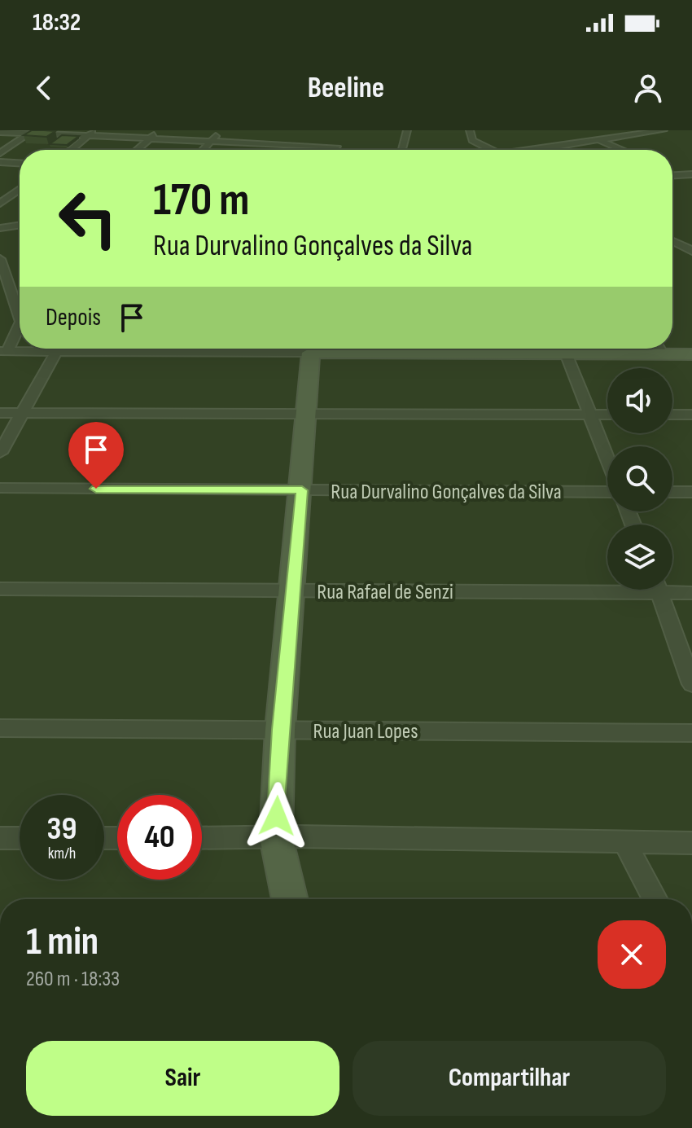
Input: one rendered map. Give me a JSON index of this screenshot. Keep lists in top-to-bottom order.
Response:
{
  "streets": {
    "street": ["Rua Durvalino Gonçalves da Silva", "Rua Rafael de Senzi", "Rua Juan Lopes"]
  },
  "page": {
    "status": "18:32",
    "header": "Beeline",
    "turn": ["170 m", "Rua Durvalino Gonçalves da Silva"],
    "then": "Depois",
    "speed": "39 km/h",
    "limit": "40",
    "heading": ["1 min", "260 m · 18:33"],
    "buttons": ["Sair", "Compartilhar"]
  }
}
